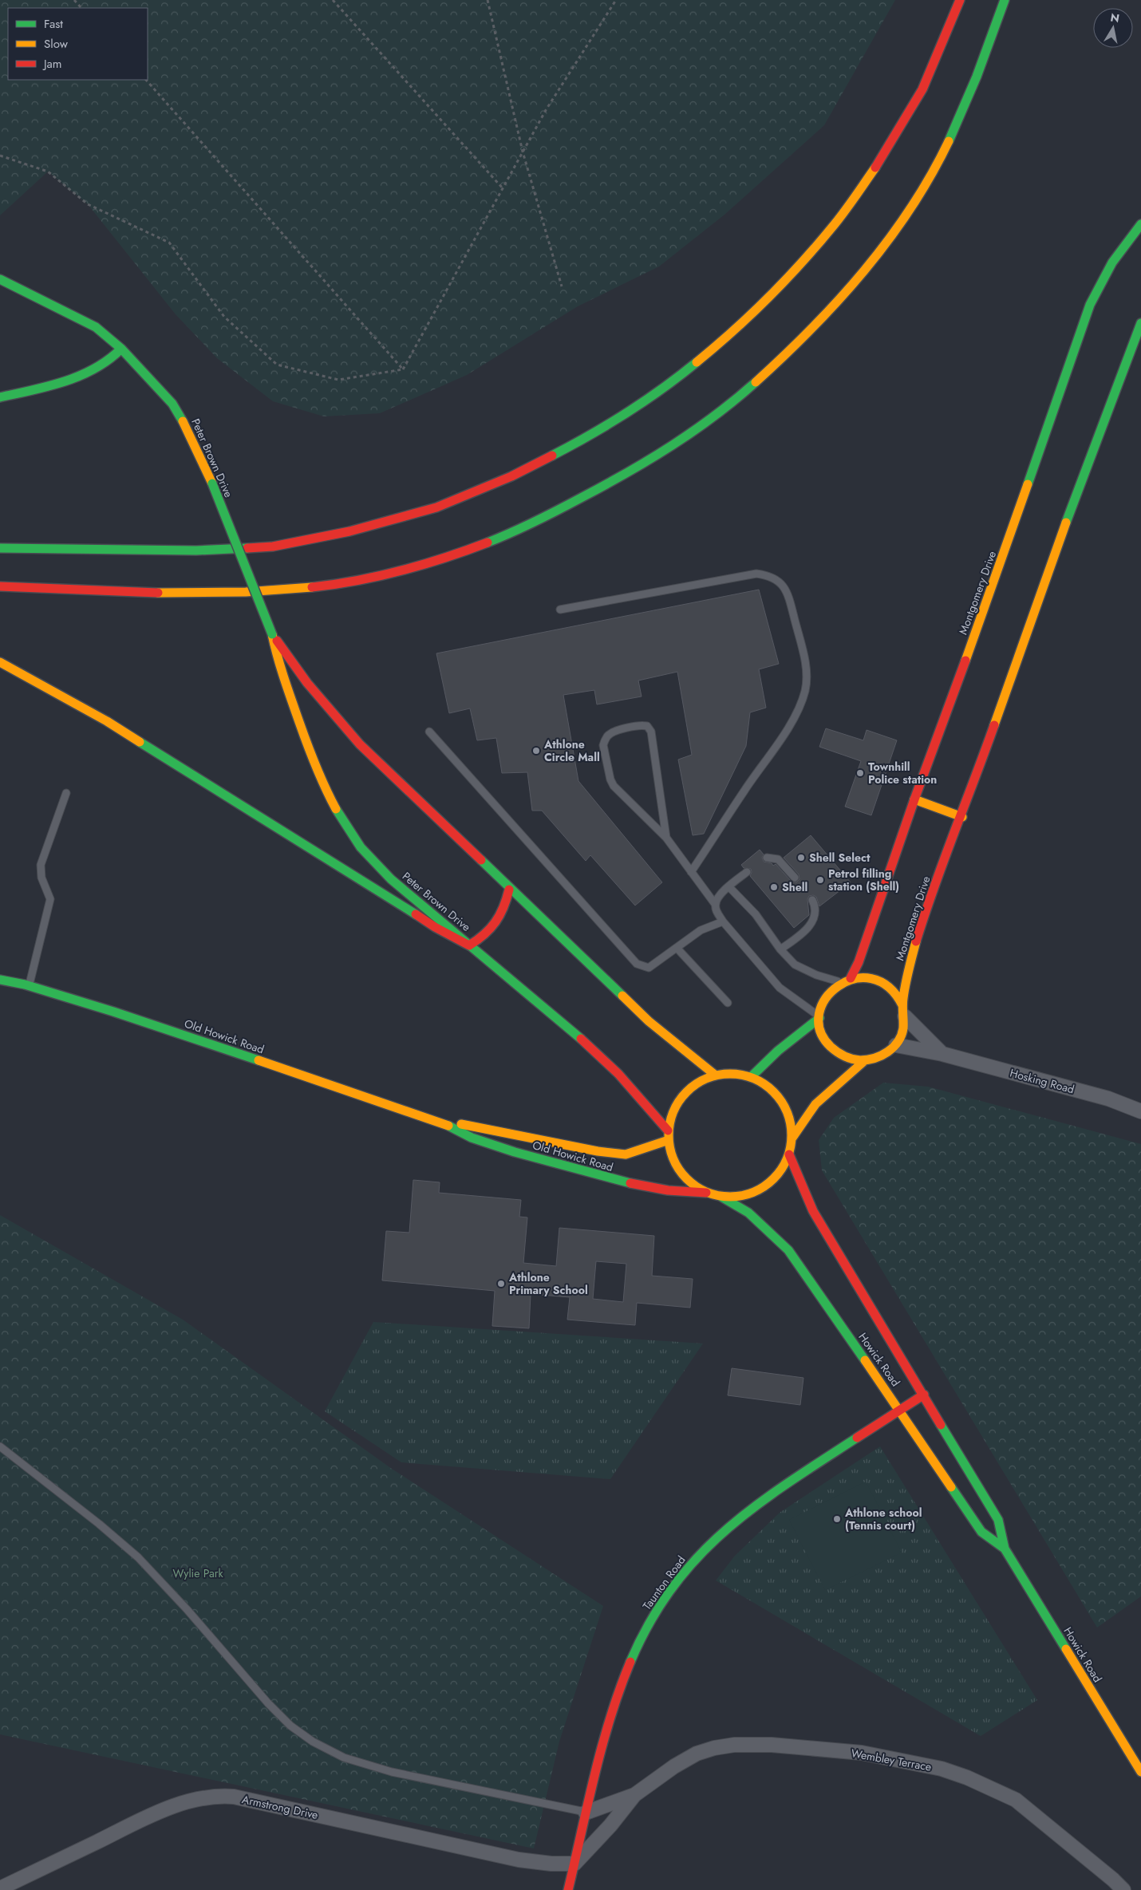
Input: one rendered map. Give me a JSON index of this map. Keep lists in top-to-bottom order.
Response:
{
  "streets": {
    "main road": [
      "Peter Brown Drive",
      "Montgomery Drive",
      "Old Howick Road",
      "Howick Road",
      "Taunton Road"
    ],
    "street": ["Hosking Road", "Wembley Terrace", "Armstrong Drive"]
  },
  "crossings": [
    ["Peter Brown Drive", "Old Howick Road"],
    ["Peter Brown Drive", "Howick Road"],
    ["Montgomery Drive", "Hosking Road"],
    ["Old Howick Road", "Howick Road"],
    ["Howick Road", "Taunton Road"],
    ["Taunton Road", "Wembley Terrace"],
    ["Taunton Road", "Armstrong Drive"],
    ["Wembley Terrace", "Armstrong Drive"]
  ],
  "parks": ["Wylie Park"],
  "places": [
    "Athlone Circle Mall",
    "Townhill Police station",
    "Shell Select",
    "Petrol filling station (Shell)",
    "Shell",
    "Athlone Primary School",
    "Athlone school (Tennis court)"
  ],
  "legend": ["Fast", "Slow", "Jam"],
  "north": "top"
}
